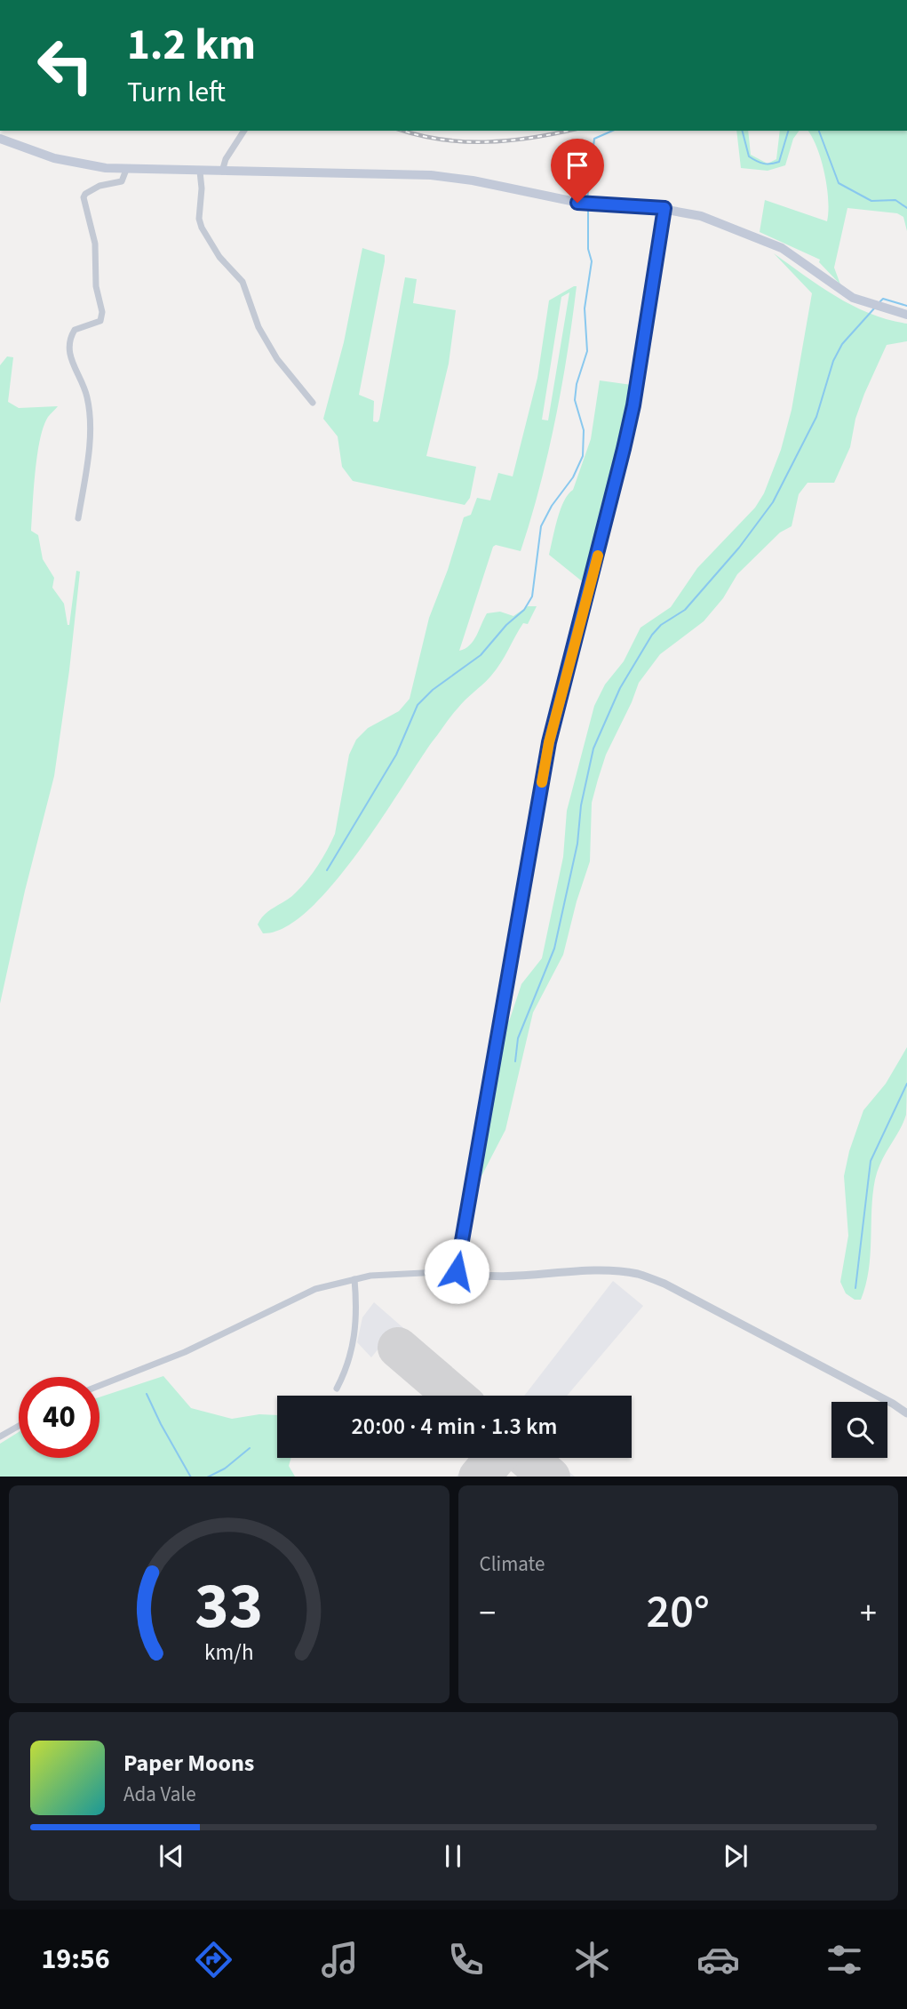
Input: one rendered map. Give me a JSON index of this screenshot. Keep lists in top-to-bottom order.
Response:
{
  "page": {
    "turn": ["1.2 km", "Turn left"],
    "limit": "40",
    "trip": "20:00 · 4 min · 1.3 km",
    "tile": "Climate",
    "heat": ["−", "20°", "+"],
    "song": ["Paper Moons", "Ada Vale"],
    "tabs": "19:56",
    "gauge": ["33", "km/h"]
  }
}
